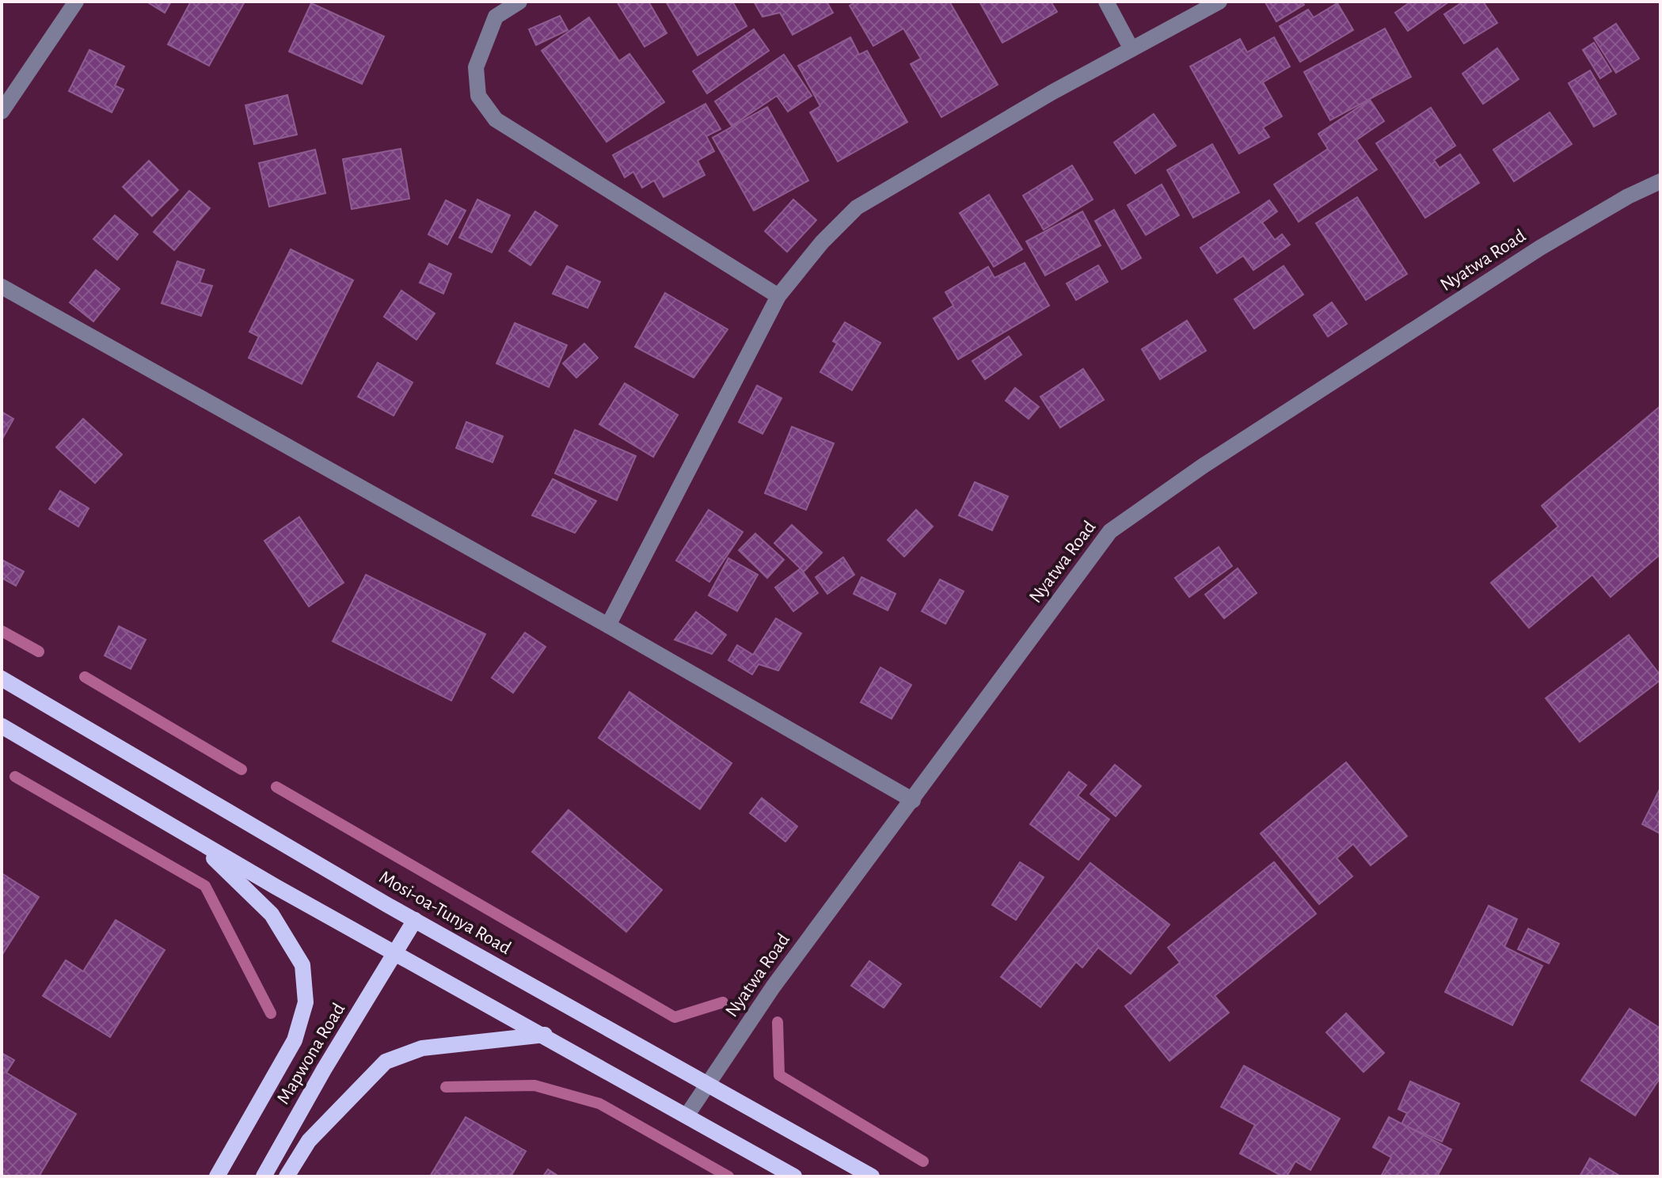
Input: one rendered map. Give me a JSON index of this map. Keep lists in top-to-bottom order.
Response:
{
  "streets": {
    "main road": ["Mosi-oa-Tunya Road", "Mapwona Road"],
    "street": ["Nyatwa Road"]
  },
  "crossings": [
    ["Nyatwa Road", "Mosi-oa-Tunya Road"],
    ["Mosi-oa-Tunya Road", "Mapwona Road"]
  ]
}
